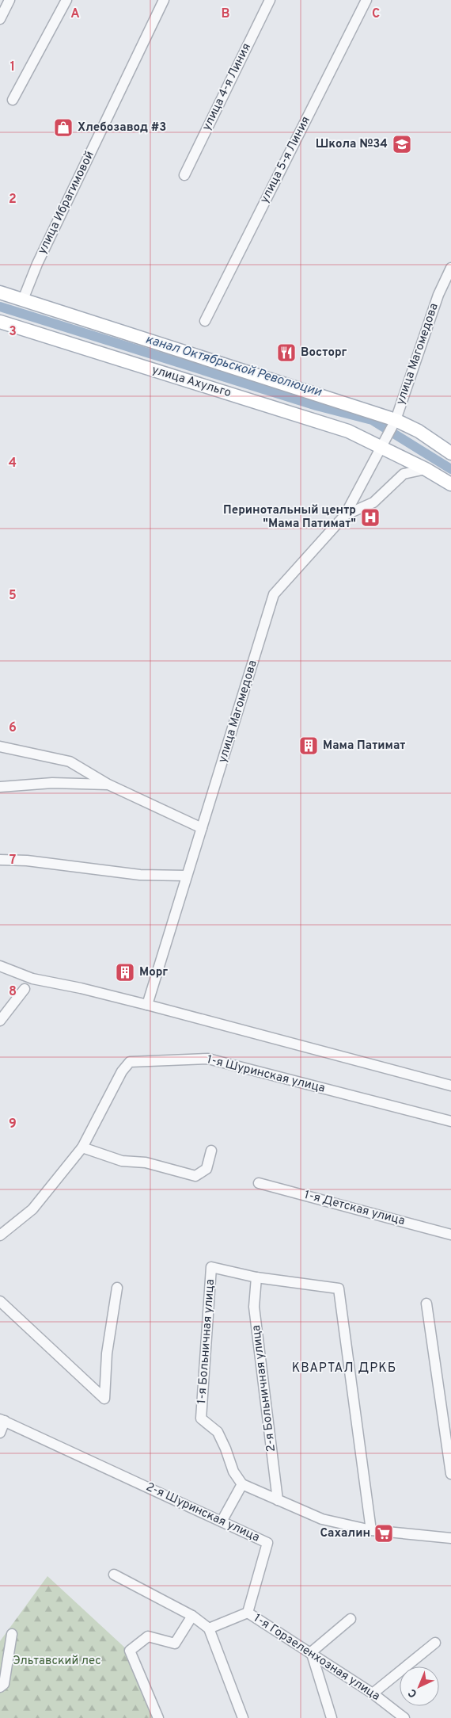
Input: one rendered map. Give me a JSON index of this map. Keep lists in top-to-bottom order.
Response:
{
  "streets": {
    "main road": ["улица Ахульго"],
    "street": [
      "улица 4-я Линия",
      "улица 5-я Линия",
      "улица Ибрагимовой",
      "улица Магомедова",
      "1-я Шуринская улица",
      "1-я Детская улица",
      "1-я Больничная улица",
      "2-я Больничная улица",
      "2-я Шуринская улица",
      "1-я Горзеленхозная улица"
    ]
  },
  "crossings": [
    ["улица Магомедова", "улица Ахульго"],
    ["1-я Больничная улица", "2-я Больничная улица"],
    ["2-я Шуринская улица", "1-я Горзеленхозная улица"]
  ],
  "districts": ["КВАРТАЛ ДРКБ"],
  "water": ["канал Октябрьской Революции"],
  "parks": ["Эльтавский лес"],
  "places": {
    "shop": ["Хлебозавод #3"],
    "school or university": ["Школа №34"],
    "restaurant": ["Восторг"],
    "hospital": ["Перинотальный центр \"Мама Патимат\""],
    "building": ["Мама Патимат", "Морг"],
    "supermarket": ["Сахалин"]
  },
  "north": "bottom left",
  "grid": {
    "columns": ["A", "B", "C"],
    "rows": [
      "1",
      "2",
      "3",
      "4",
      "5",
      "6",
      "7",
      "8",
      "9"
    ]
  }
}
